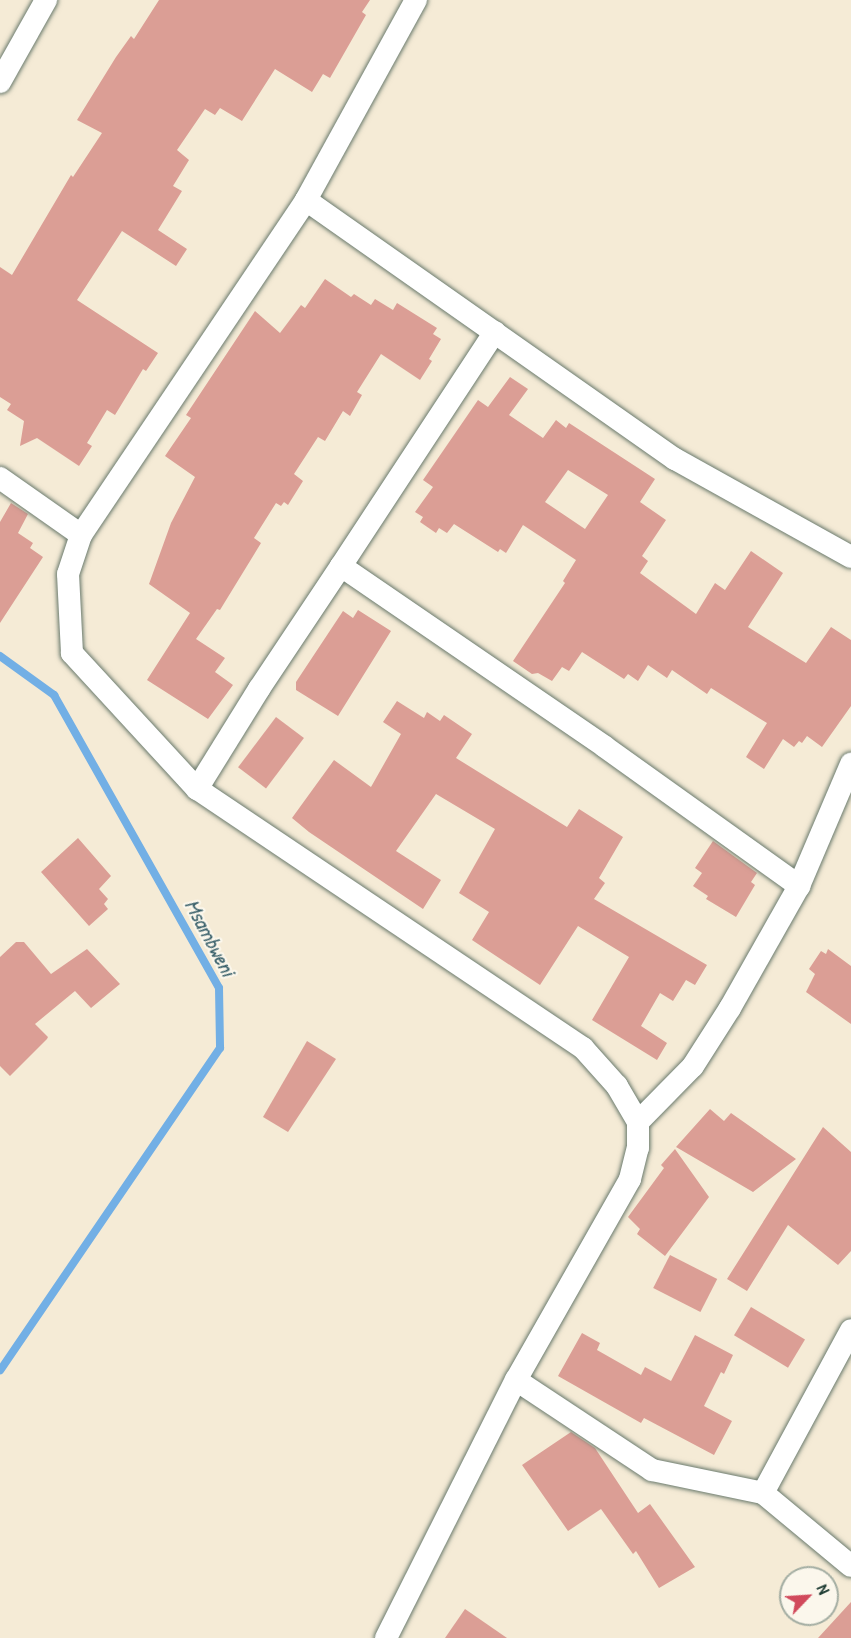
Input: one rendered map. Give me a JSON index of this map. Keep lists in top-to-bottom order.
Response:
{
  "water": ["Msambweni"],
  "north": "top right"
}
